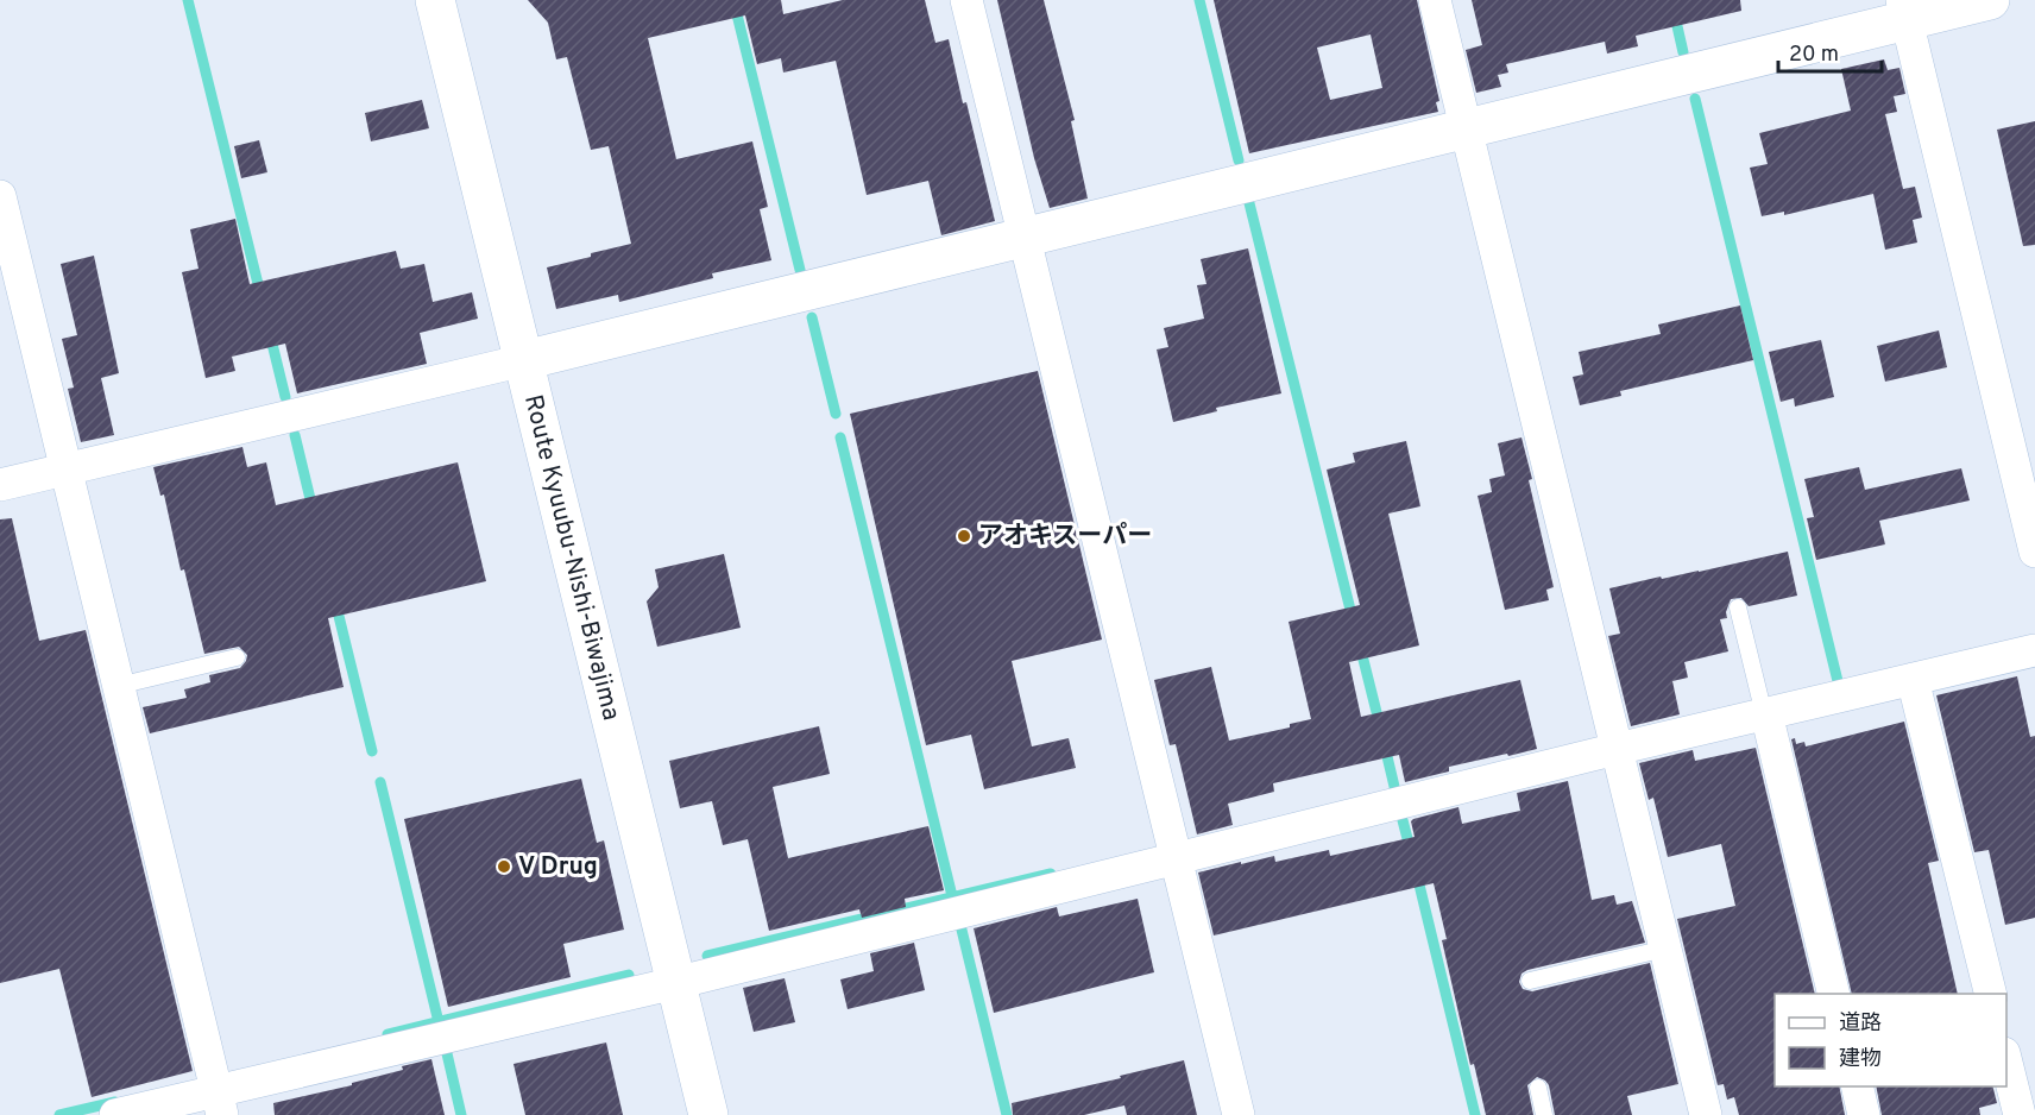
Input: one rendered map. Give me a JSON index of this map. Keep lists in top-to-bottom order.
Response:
{
  "streets": {
    "street": ["Route Kyuubu-Nishi-Biwajima"]
  },
  "places": ["アオキスーパー", "V Drug"],
  "legend": ["道路", "建物"],
  "scale_bar": "20 m"
}
